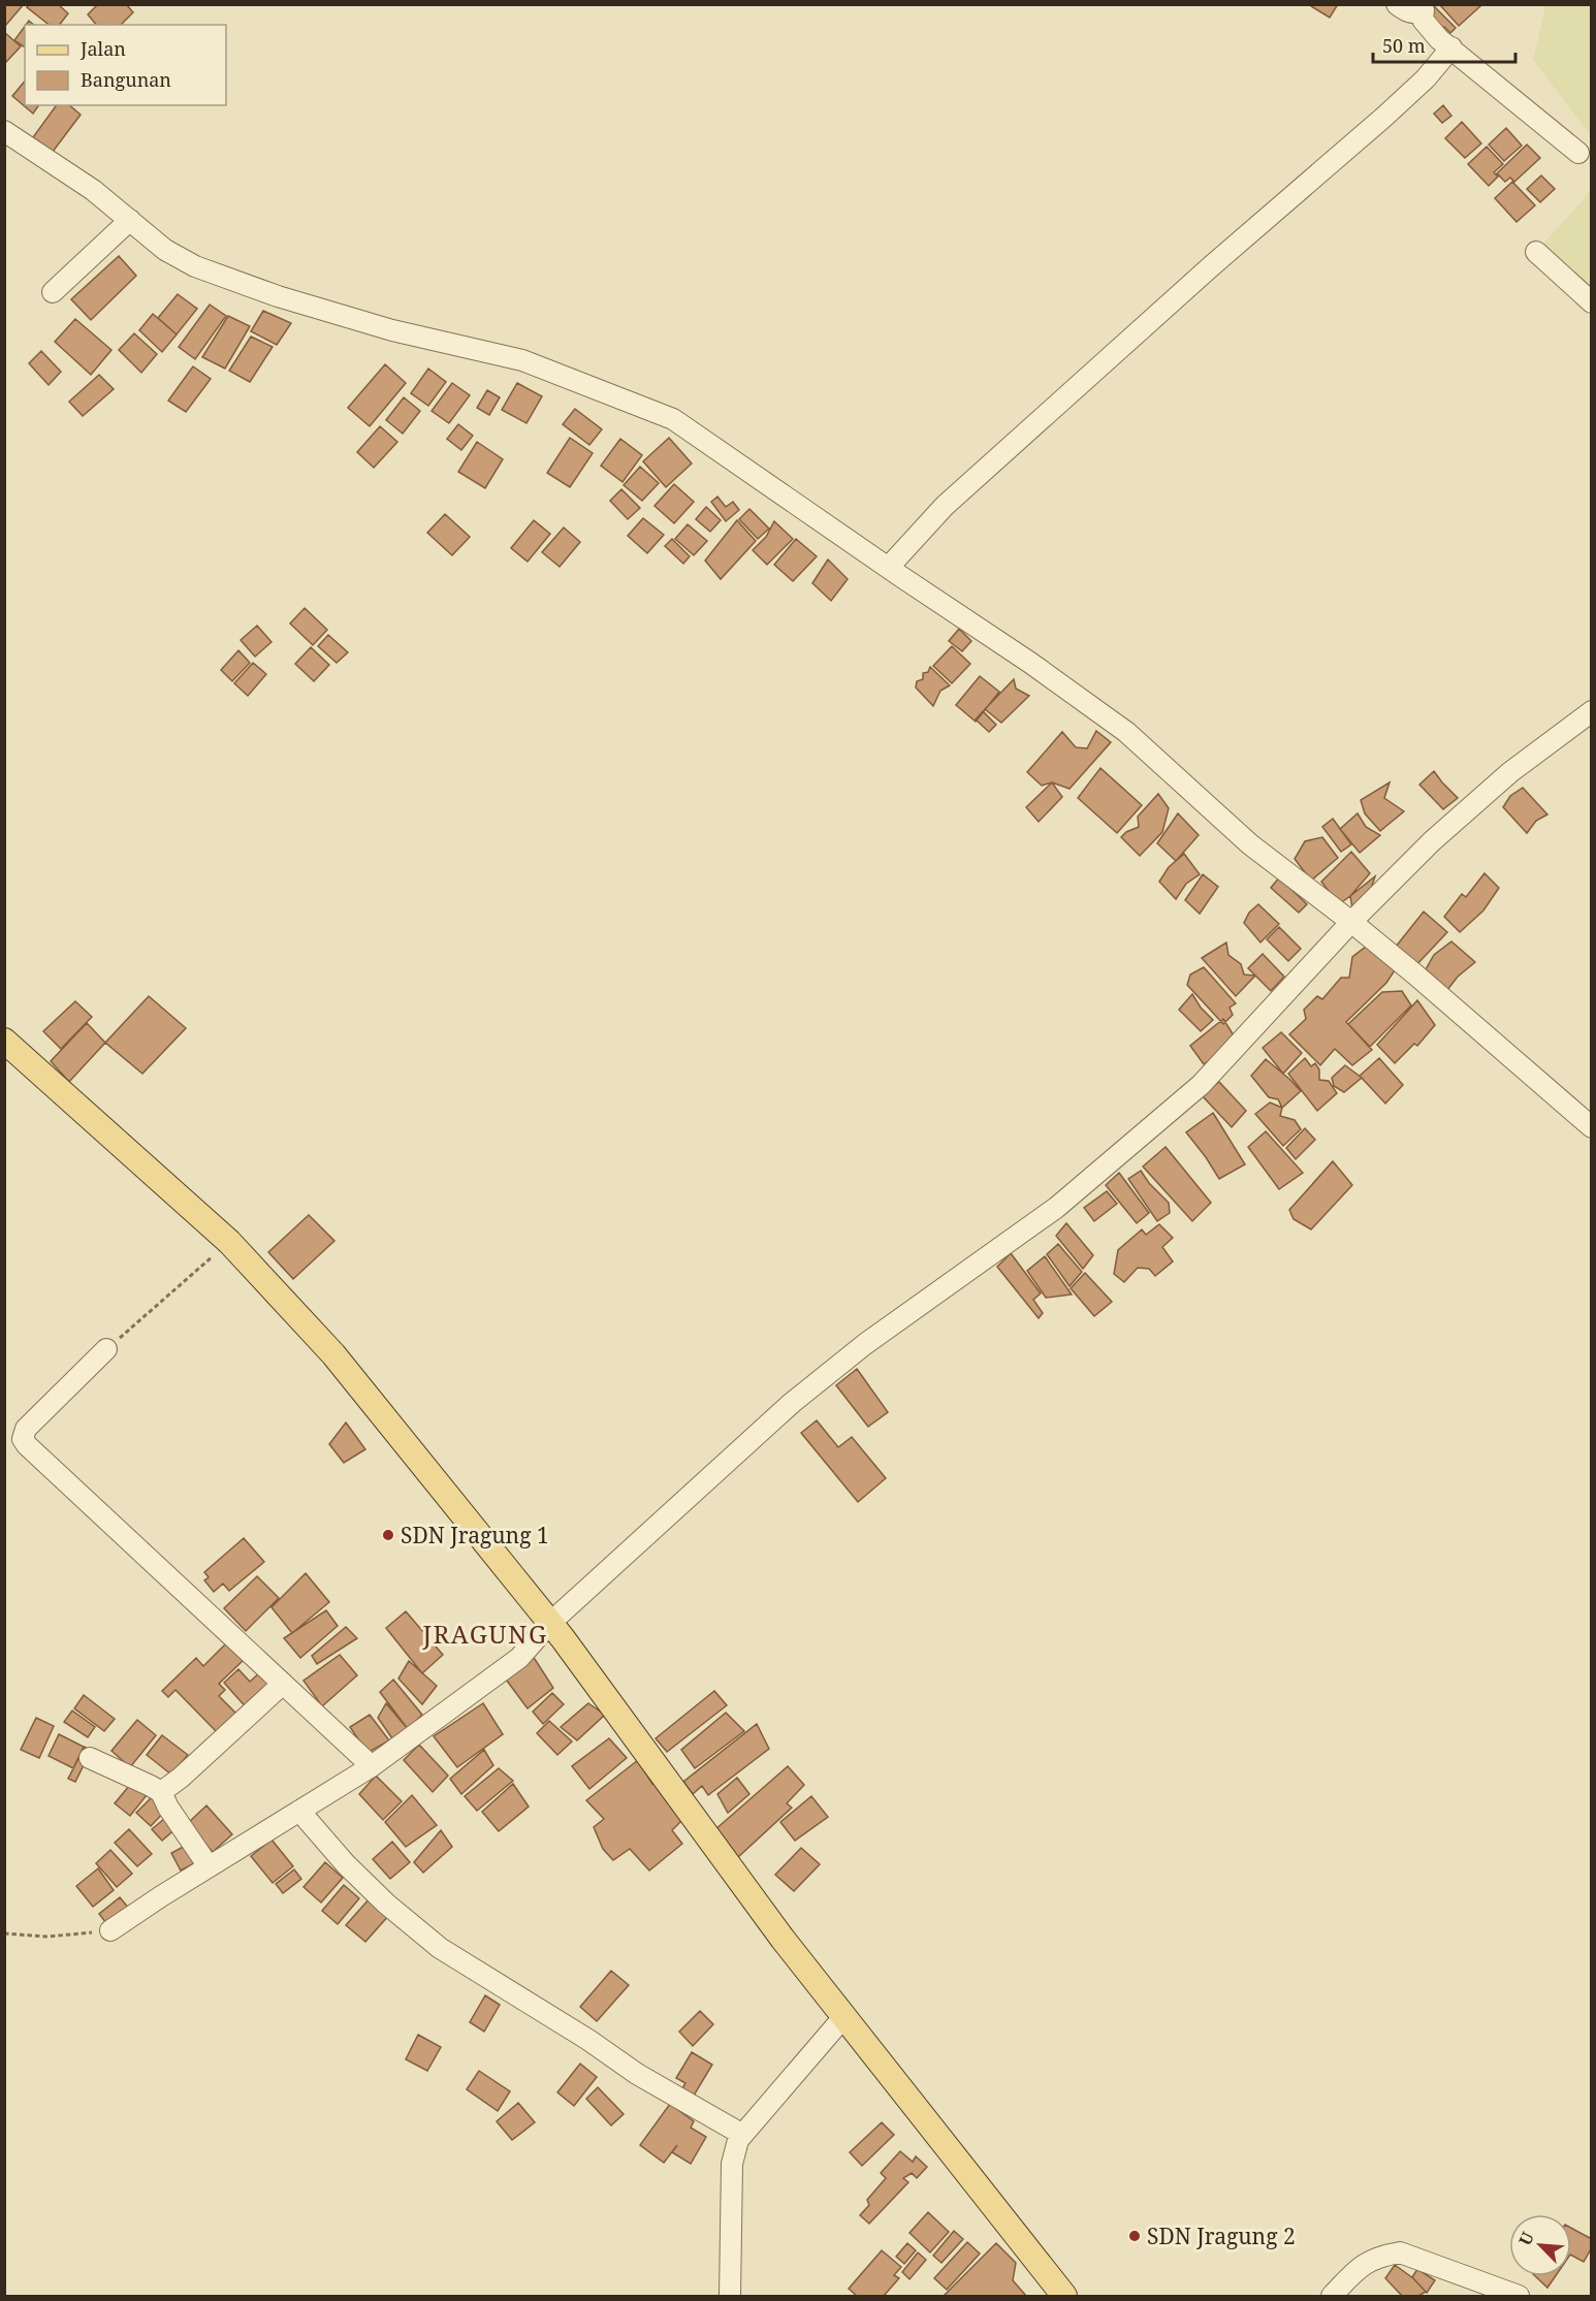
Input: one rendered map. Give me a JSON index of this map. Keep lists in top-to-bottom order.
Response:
{
  "districts": ["JRAGUNG"],
  "places": ["SDN Jragung 1", "SDN Jragung 2"],
  "legend": ["Jalan", "Bangunan"],
  "scale_bar": "50 m",
  "north": "top left"
}
